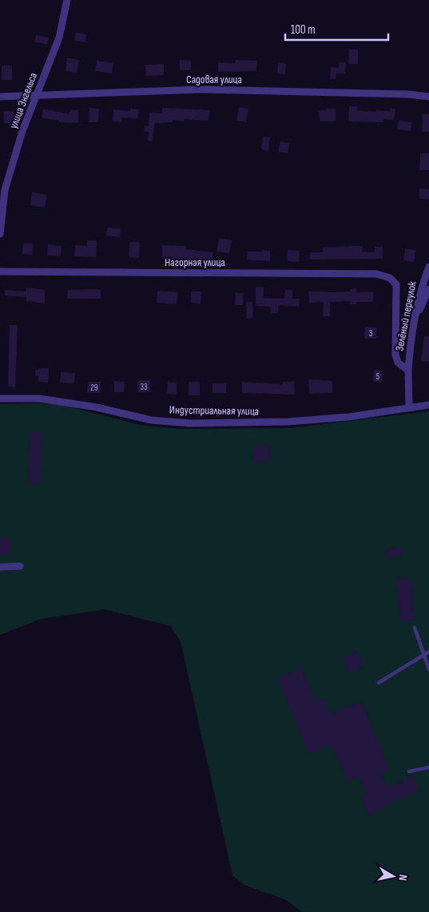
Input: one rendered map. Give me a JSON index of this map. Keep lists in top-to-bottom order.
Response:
{
  "streets": {
    "street": [
      "Садовая улица",
      "улица Энгельса",
      "Нагорная улица",
      "Зелёный переулок",
      "Индустриальная улица"
    ]
  },
  "crossings": [
    ["Садовая улица", "улица Энгельса"],
    ["Нагорная улица", "Зелёный переулок"],
    ["Зелёный переулок", "Индустриальная улица"]
  ],
  "house_numbers": [
    "3",
    "5",
    "33",
    "29"
  ],
  "scale_bar": "100 m",
  "north": "right"
}
